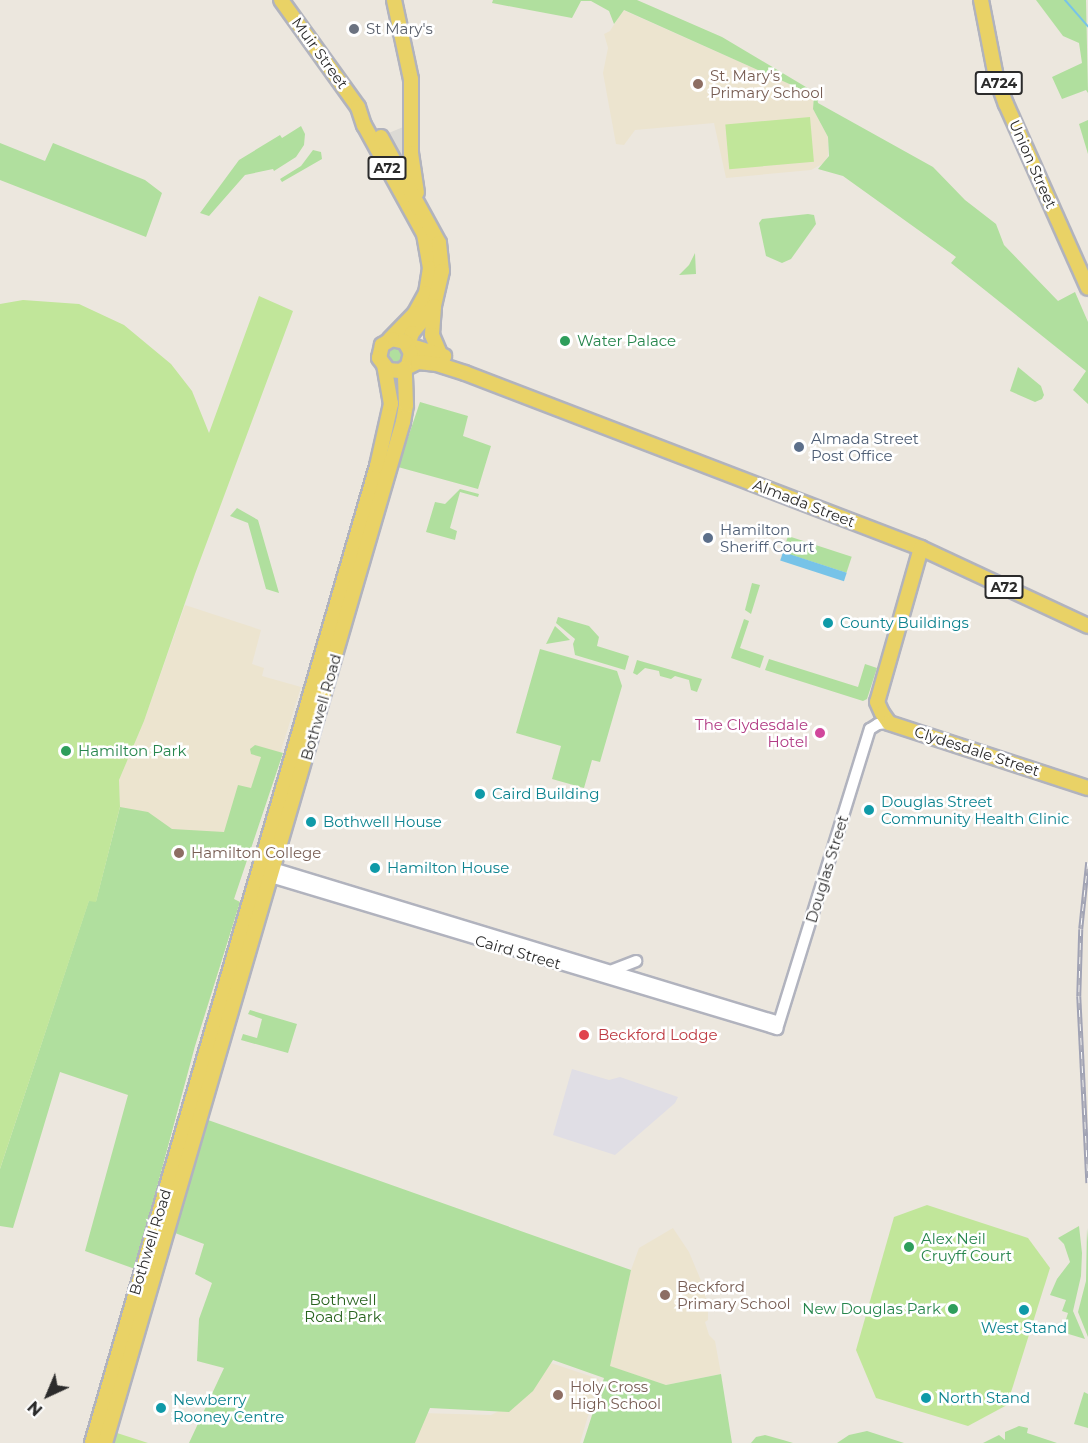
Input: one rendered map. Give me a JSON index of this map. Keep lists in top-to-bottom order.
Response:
{
  "streets": {
    "main road": [
      "Muir Street",
      "A724",
      "Union Street",
      "A72",
      "Almada Street",
      "Bothwell Road",
      "Clydesdale Street"
    ],
    "street": ["Douglas Street", "Caird Street"]
  },
  "crossings": [
    ["Muir Street", "Almada Street"],
    ["Muir Street", "Bothwell Road"],
    ["Almada Street", "Bothwell Road"],
    ["Bothwell Road", "Caird Street"],
    ["Clydesdale Street", "Douglas Street"],
    ["Douglas Street", "Caird Street"]
  ],
  "parks": ["Bothwell Road Park"],
  "places": [
    "St Mary's",
    "St. Mary's Primary School",
    "Water Palace",
    "Almada Street Post Office",
    "Hamilton Sheriff Court",
    "County Buildings",
    "The Clydesdale Hotel",
    "Hamilton Park",
    "Caird Building",
    "Douglas Street Community Health Clinic",
    "Bothwell House",
    "Hamilton College",
    "Hamilton House",
    "Beckford Lodge",
    "Alex Neil Cruyff Court",
    "Beckford Primary School",
    "New Douglas Park",
    "West Stand",
    "Holy Cross High School",
    "North Stand",
    "Newberry Rooney Centre"
  ],
  "north": "bottom left"
}
